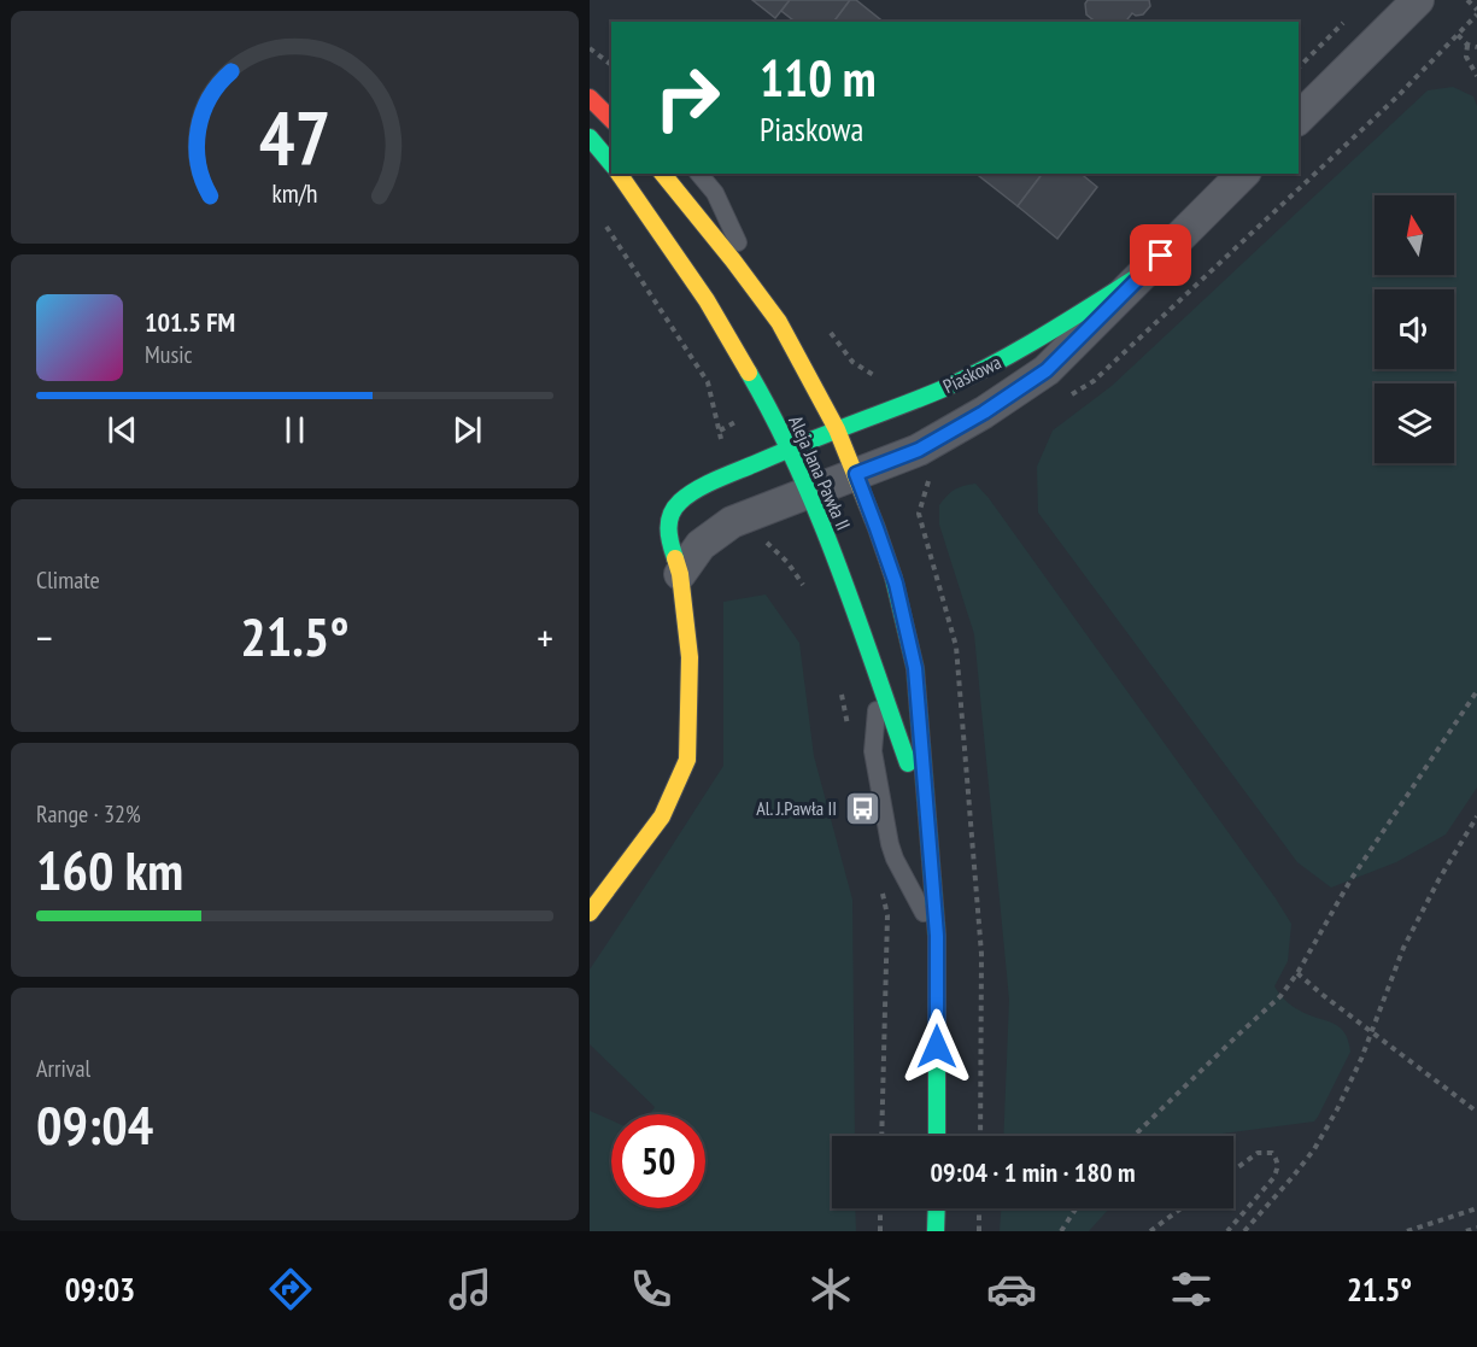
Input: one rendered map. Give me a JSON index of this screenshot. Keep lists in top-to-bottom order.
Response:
{
  "streets": {
    "main road": ["Piaskowa", "Aleja Jana Pawła II"]
  },
  "crossings": [
    ["Piaskowa", "Aleja Jana Pawła II"]
  ],
  "places": {
    "bus stop": ["Al. J.Pawła II"]
  },
  "north": "top",
  "page": {
    "turn": ["110 m", "Piaskowa"],
    "song": ["101.5 FM", "Music"],
    "tile": [
      "Climate",
      ["Range · 32%", "160 km"],
      ["Arrival", "09:04"]
    ],
    "heat": ["−", "21.5°", "+"],
    "limit": "50",
    "trip": "09:04 · 1 min · 180 m",
    "tabs": ["09:03", "21.5°"],
    "gauge": ["47", "km/h"]
  }
}
